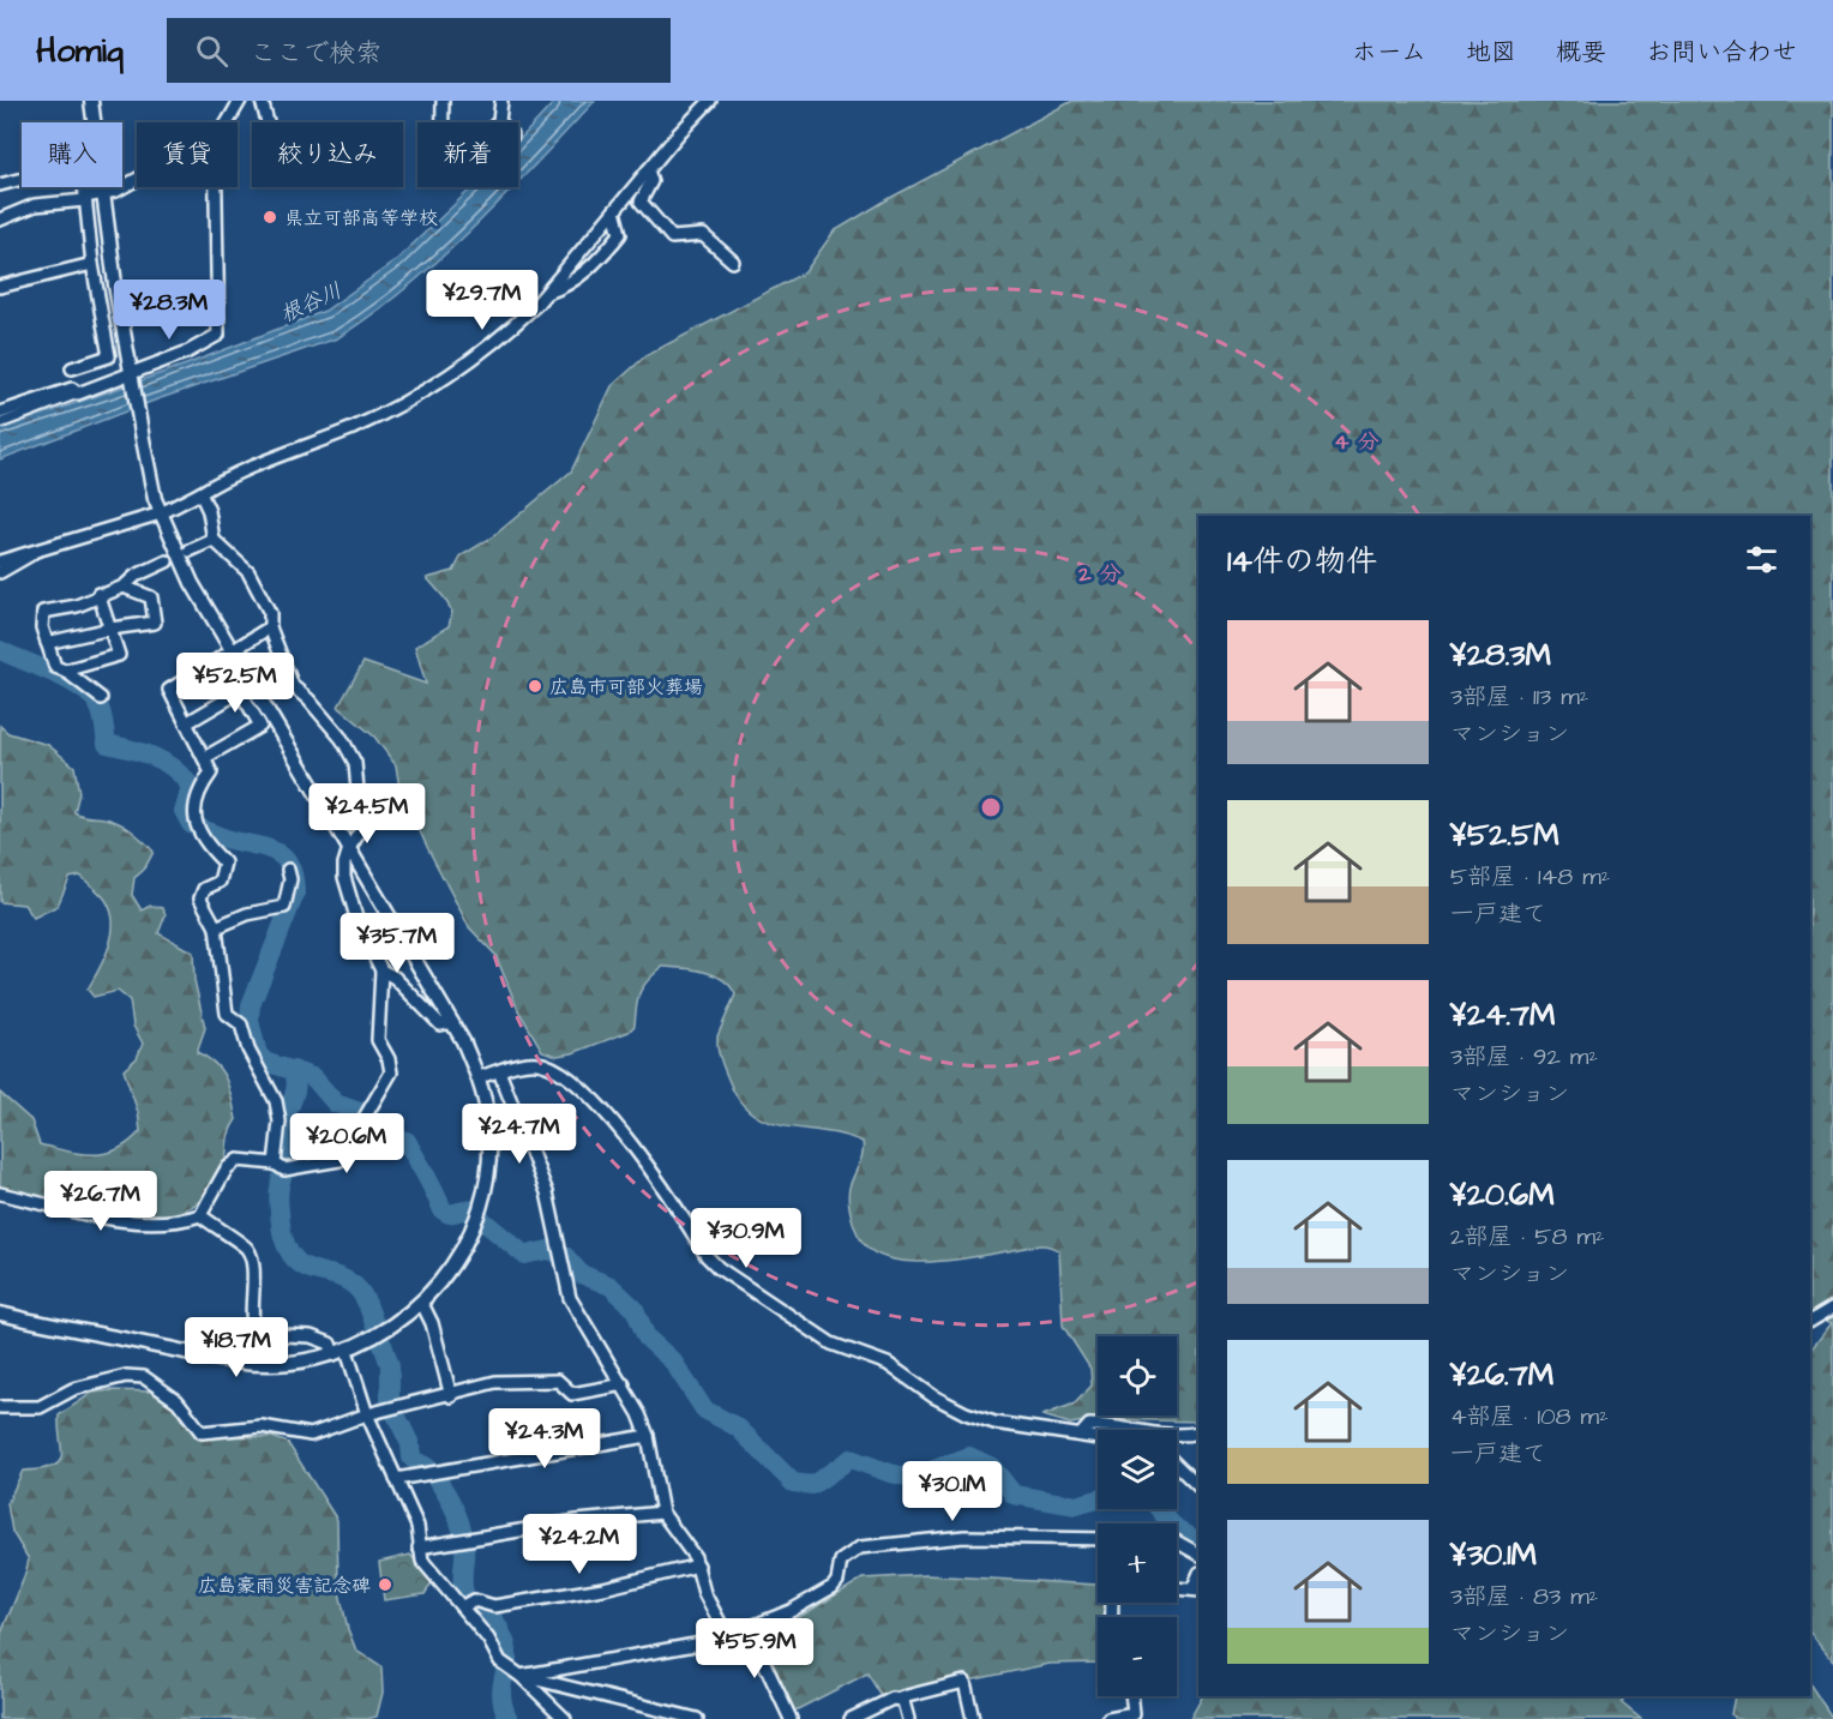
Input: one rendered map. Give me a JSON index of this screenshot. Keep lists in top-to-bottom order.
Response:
{
  "water": ["根谷川"],
  "places": ["県立可部高等学校", "広島市可部火葬場", "広島豪雨災害記念碑"],
  "page": {
    "header": "Homiq",
    "search": "ここで検索",
    "nav": [
      "ホーム",
      "地図",
      "概要",
      "お問い合わせ"
    ],
    "chip": [
      "購入",
      "賃貸",
      "絞り込み",
      "新着"
    ],
    "price": [
      "¥29.7M",
      "¥28.3M",
      "¥52.5M",
      "¥24.5M",
      "¥35.7M",
      "¥24.7M",
      "¥20.6M",
      "¥26.7M",
      "¥30.9M",
      "¥18.7M",
      "¥24.3M",
      "¥30.1M",
      "¥24.2M",
      "¥55.9M"
    ],
    "heading": "14件の物件",
    "list": [
      {
        "name": "¥28.3M",
        "note": "3部屋 · 113 m² · マンション"
      },
      {
        "name": "¥52.5M",
        "note": "5部屋 · 148 m² · 一戸建て"
      },
      {
        "name": "¥24.7M",
        "note": "3部屋 · 92 m² · マンション"
      },
      {
        "name": "¥20.6M",
        "note": "2部屋 · 58 m² · マンション"
      },
      {
        "name": "¥26.7M",
        "note": "4部屋 · 108 m² · 一戸建て"
      },
      {
        "name": "¥30.1M",
        "note": "3部屋 · 83 m² · マンション"
      }
    ],
    "map_buttons": ["+", "−"]
  },
  "rings": ["4 分", "2 分"]
}
